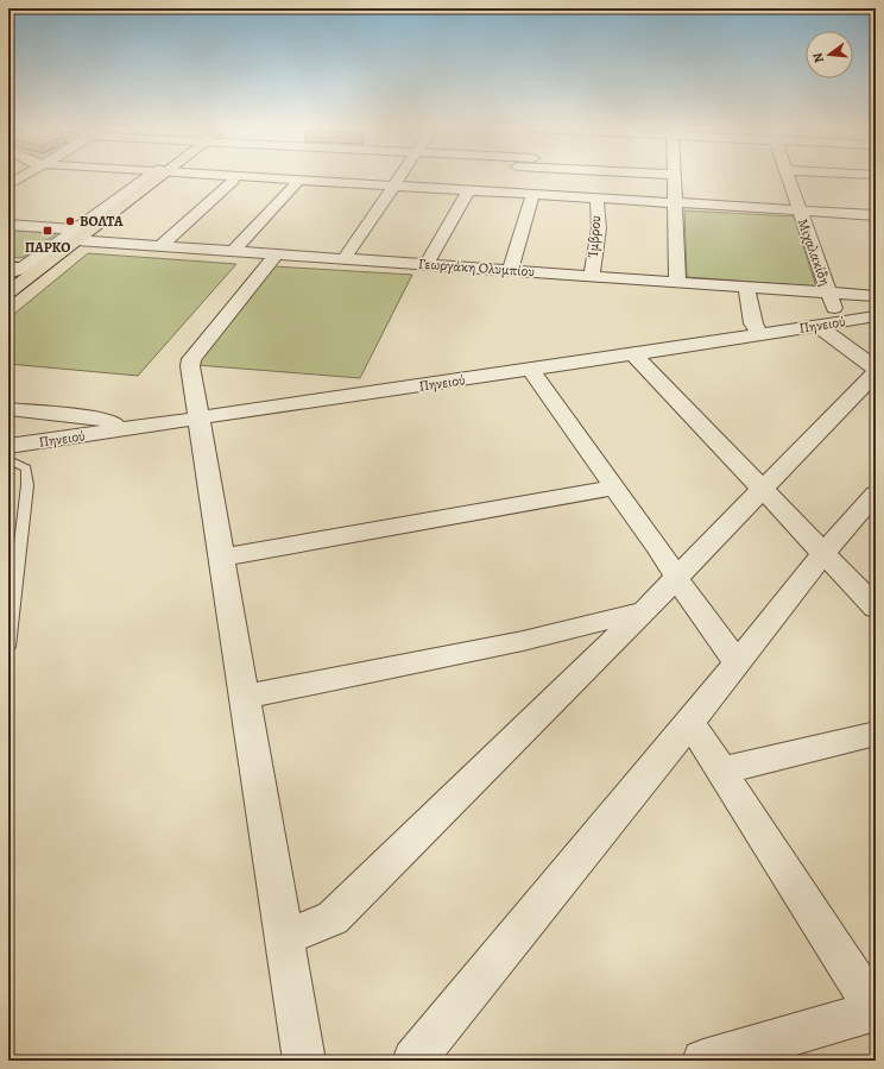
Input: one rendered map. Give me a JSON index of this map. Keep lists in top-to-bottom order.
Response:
{
  "streets": {
    "street": [
      "Ίμβρου",
      "Μιχαλακίδη",
      "Γεωργάκη Ολυμπίου",
      "Πηνειού"
    ]
  },
  "crossings": [
    ["Ίμβρου", "Γεωργάκη Ολυμπίου"],
    ["Μιχαλακίδη", "Γεωργάκη Ολυμπίου"],
    ["Μιχαλακίδη", "Πηνειού"]
  ],
  "places": {
    "other": ["ΒΟΛΤΑ"],
    "transit": ["ΠΑΡΚΟ"]
  },
  "north": "left"
}
